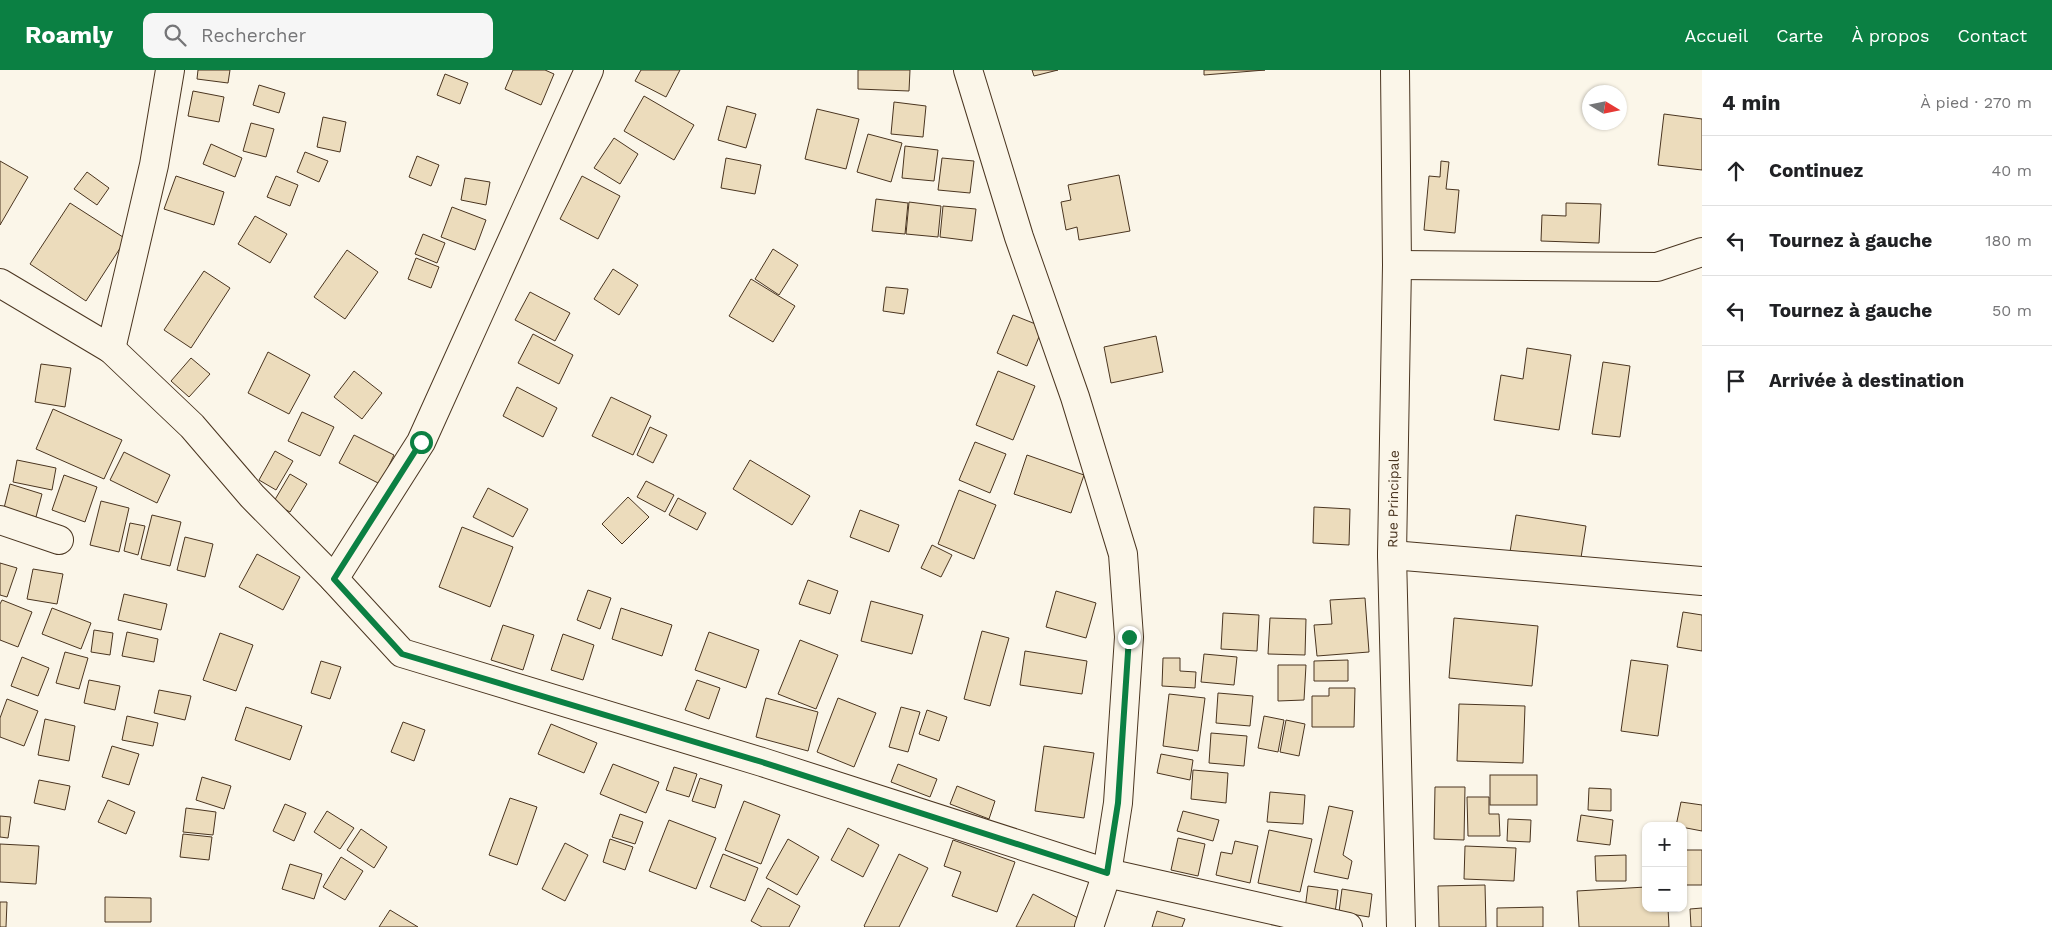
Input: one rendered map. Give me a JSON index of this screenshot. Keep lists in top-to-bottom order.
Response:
{
  "streets": {
    "street": ["Rue Principale"]
  },
  "north": "right",
  "page": {
    "header": "Roamly",
    "search": "Rechercher",
    "nav": [
      "Accueil",
      "Carte",
      "À propos",
      "Contact"
    ],
    "heading": ["4 min", "À pied · 270 m"],
    "list": [
      ["Continuez", "40 m"],
      ["Tournez à gauche", "180 m"],
      ["Tournez à gauche", "50 m"],
      "Arrivée à destination"
    ],
    "map_buttons": ["+", "−"]
  }
}
